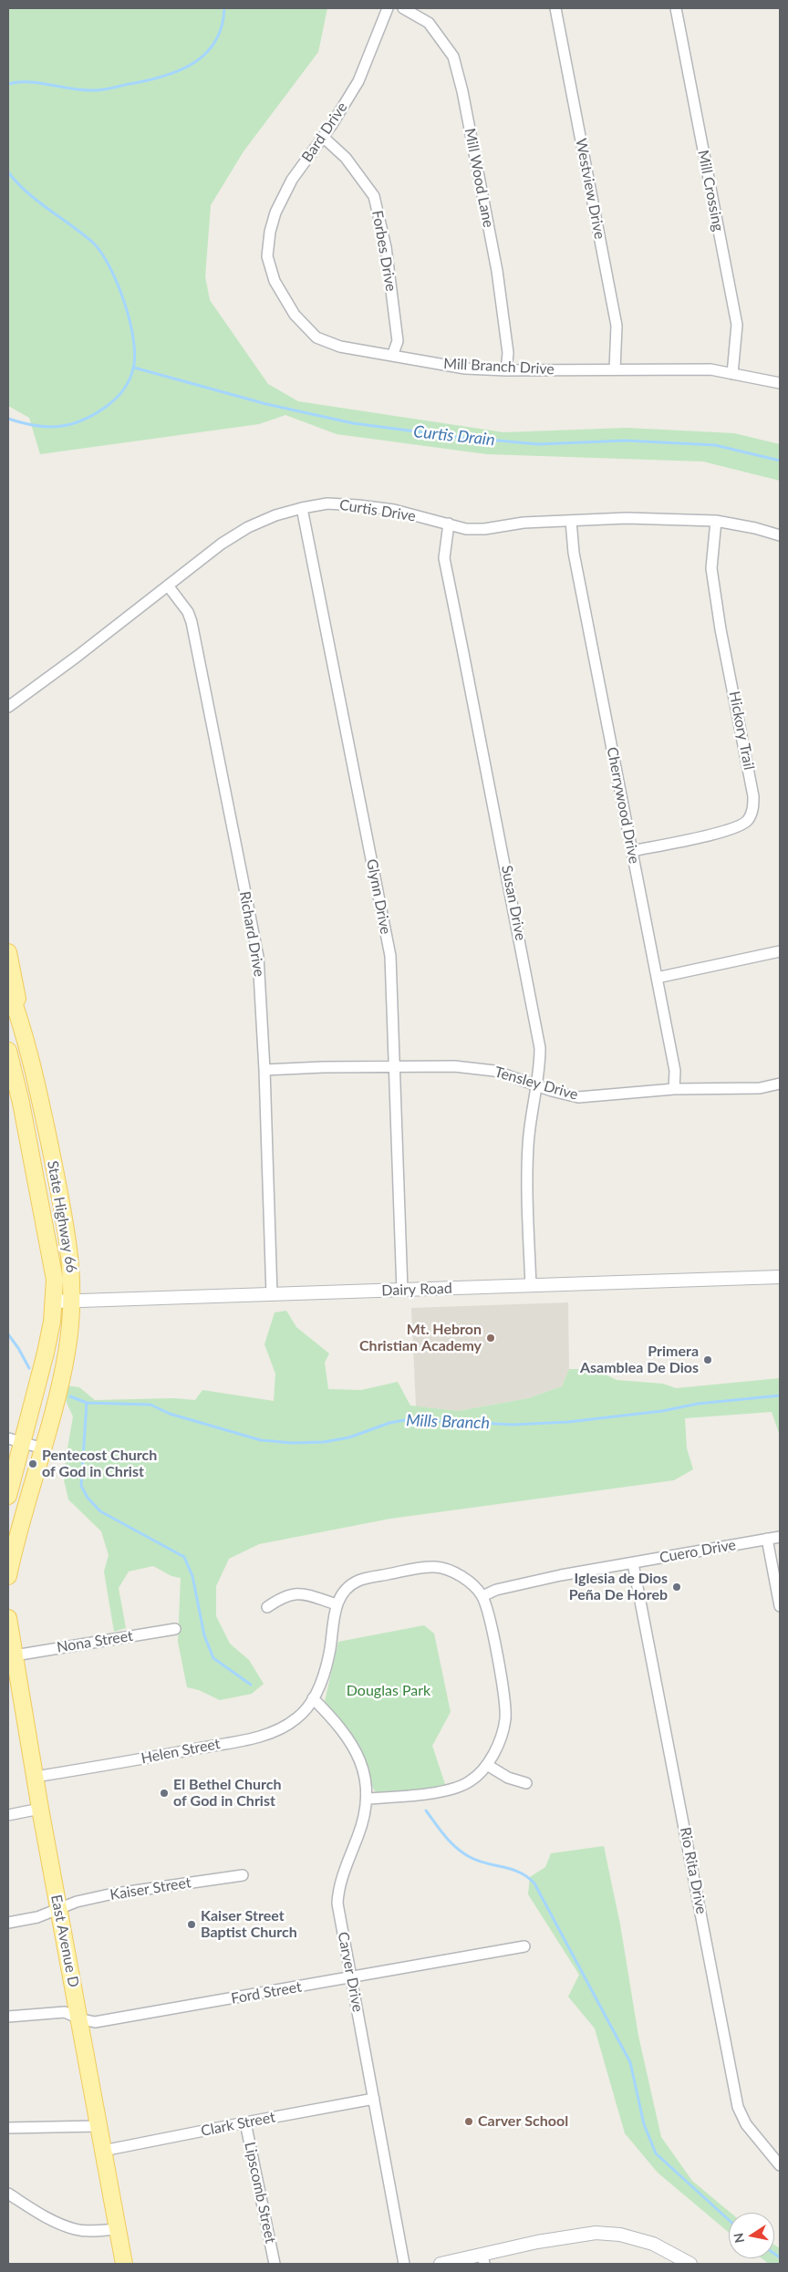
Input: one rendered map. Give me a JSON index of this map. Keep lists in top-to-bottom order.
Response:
{
  "streets": {
    "main road": ["State Highway 66", "East Avenue D"],
    "street": [
      "Bard Drive",
      "Mill Wood Lane",
      "Westview Drive",
      "Mill Crossing",
      "Forbes Drive",
      "Mill Branch Drive",
      "Curtis Drive",
      "Hickory Trail",
      "Cherrywood Drive",
      "Glynn Drive",
      "Susan Drive",
      "Richard Drive",
      "Tensley Drive",
      "Dairy Road",
      "Cuero Drive",
      "Nona Street",
      "Helen Street",
      "Rio Rita Drive",
      "Kaiser Street",
      "Carver Drive",
      "Ford Street",
      "Clark Street",
      "Lipscomb Street"
    ]
  },
  "crossings": [
    ["Bard Drive", "Forbes Drive"],
    ["Bard Drive", "Mill Branch Drive"],
    ["Mill Wood Lane", "Mill Branch Drive"],
    ["Westview Drive", "Mill Branch Drive"],
    ["Mill Crossing", "Mill Branch Drive"],
    ["Forbes Drive", "Mill Branch Drive"],
    ["Curtis Drive", "Hickory Trail"],
    ["Curtis Drive", "Cherrywood Drive"],
    ["Curtis Drive", "Glynn Drive"],
    ["Curtis Drive", "Susan Drive"],
    ["Curtis Drive", "Richard Drive"],
    ["Hickory Trail", "Cherrywood Drive"],
    ["Cherrywood Drive", "Tensley Drive"],
    ["Glynn Drive", "Tensley Drive"],
    ["Glynn Drive", "Dairy Road"],
    ["Susan Drive", "Tensley Drive"],
    ["Susan Drive", "Dairy Road"],
    ["Richard Drive", "Tensley Drive"],
    ["Richard Drive", "Dairy Road"],
    ["State Highway 66", "Dairy Road"],
    ["Cuero Drive", "Rio Rita Drive"],
    ["Nona Street", "East Avenue D"],
    ["Helen Street", "East Avenue D"],
    ["Helen Street", "Carver Drive"],
    ["Kaiser Street", "East Avenue D"],
    ["East Avenue D", "Ford Street"],
    ["East Avenue D", "Clark Street"],
    ["Carver Drive", "Ford Street"],
    ["Carver Drive", "Clark Street"],
    ["Clark Street", "Lipscomb Street"]
  ],
  "water": ["Curtis Drain", "Mills Branch"],
  "parks": ["Douglas Park"],
  "places": [
    "Mt. Hebron Christian Academy",
    "Primera Asamblea De Dios",
    "Pentecost Church of God in Christ",
    "Iglesia de Dios Peña De Horeb",
    "El Bethel Church of God in Christ",
    "Kaiser Street Baptist Church",
    "Carver School"
  ],
  "north": "left"
}
